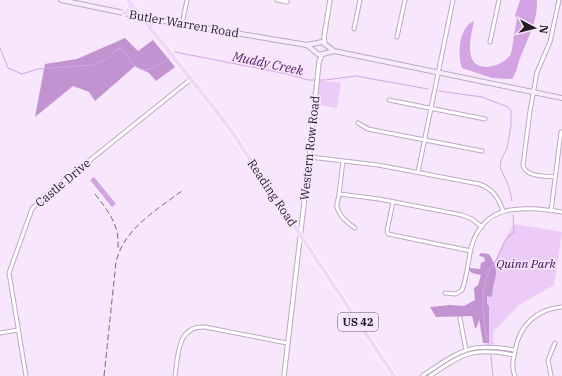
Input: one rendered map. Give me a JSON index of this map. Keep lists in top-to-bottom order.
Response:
{
  "streets": {
    "main road": ["Butler Warren Road", "Reading Road", "US 42"],
    "street": ["Western Row Road", "Castle Drive"]
  },
  "crossings": [
    ["Butler Warren Road", "Western Row Road"],
    ["Butler Warren Road", "Reading Road"],
    ["Butler Warren Road", "US 42"],
    ["Western Row Road", "Reading Road"],
    ["Castle Drive", "Reading Road"],
    ["Reading Road", "US 42"]
  ],
  "water": ["Muddy Creek"],
  "parks": ["Quinn Park"],
  "north": "right"
}
